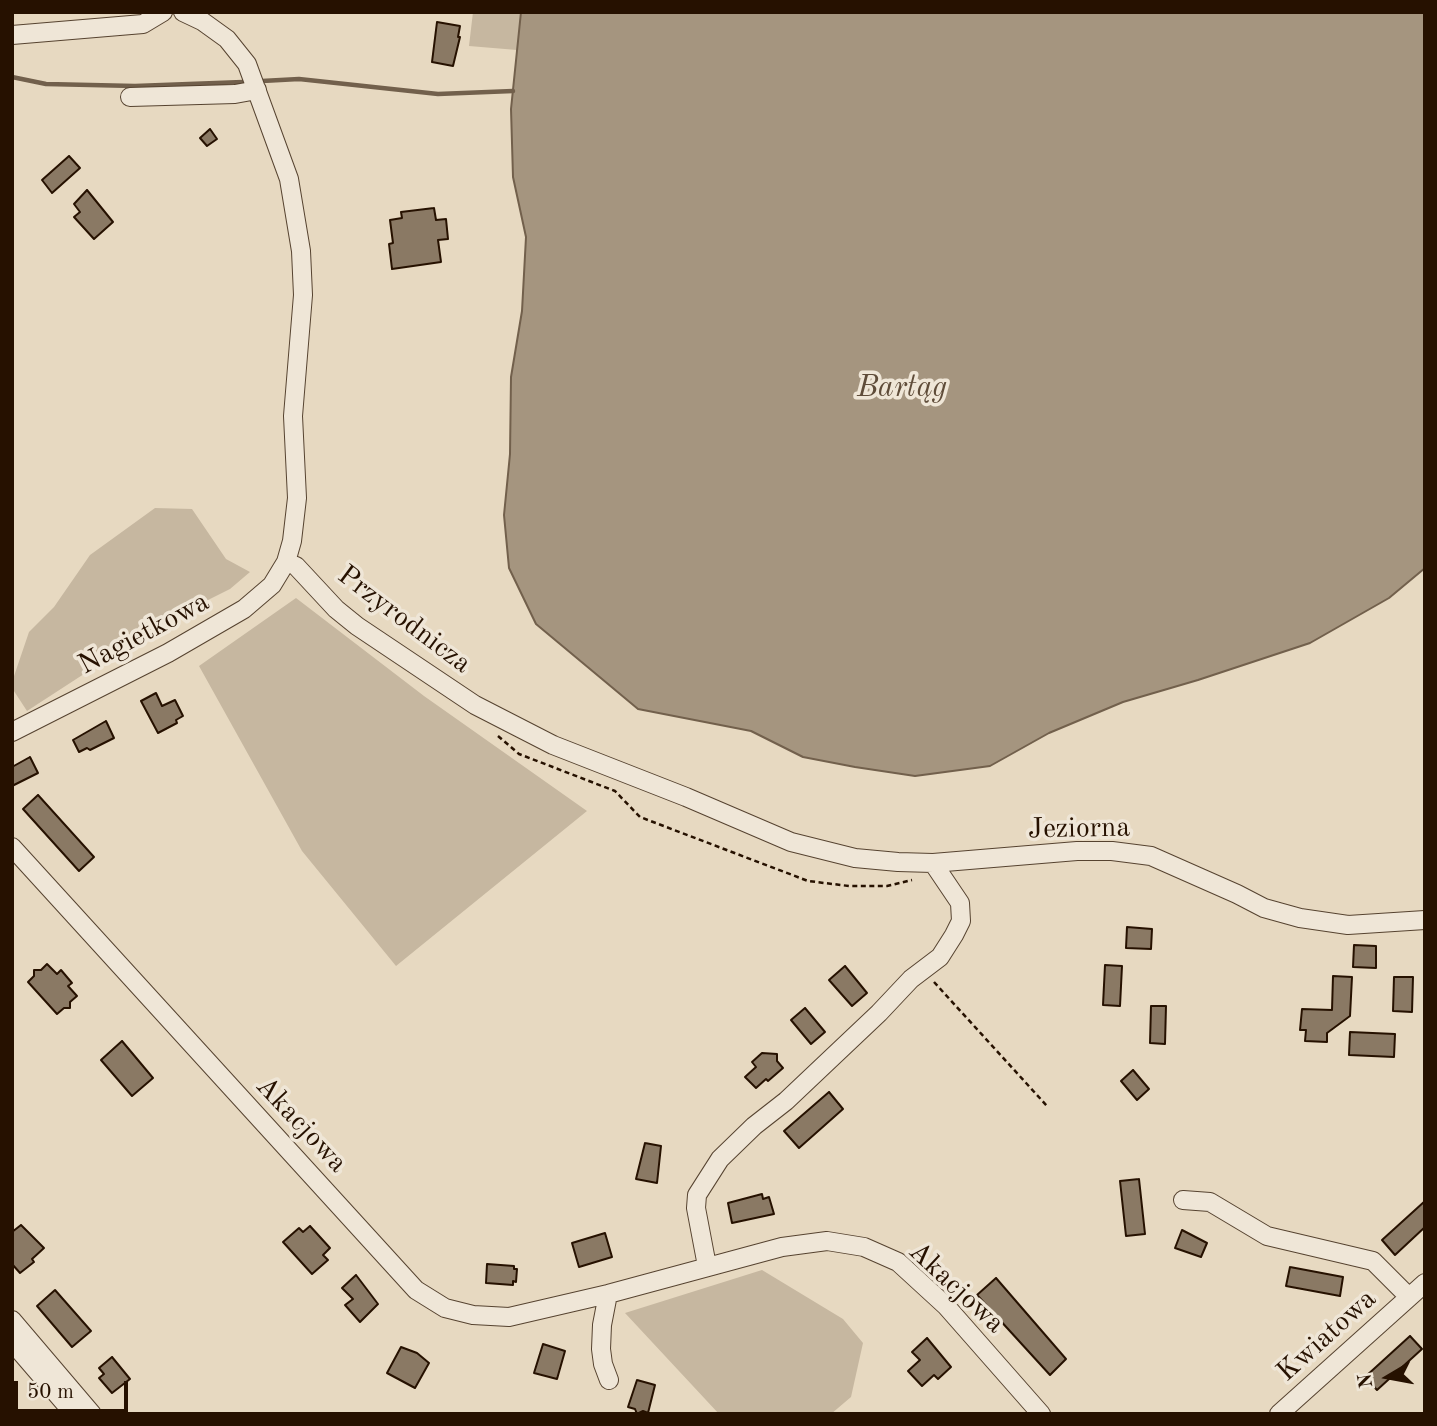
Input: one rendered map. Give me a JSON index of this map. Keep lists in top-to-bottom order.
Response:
{
  "streets": {
    "street": [
      "Przyrodnicza",
      "Nagietkowa",
      "Jeziorna",
      "Akacjowa",
      "Kwiatowa"
    ]
  },
  "crossings": [
    ["Przyrodnicza", "Nagietkowa"],
    ["Przyrodnicza", "Jeziorna"]
  ],
  "water": ["Bartąg"],
  "scale_bar": "50 m",
  "north": "left"
}
